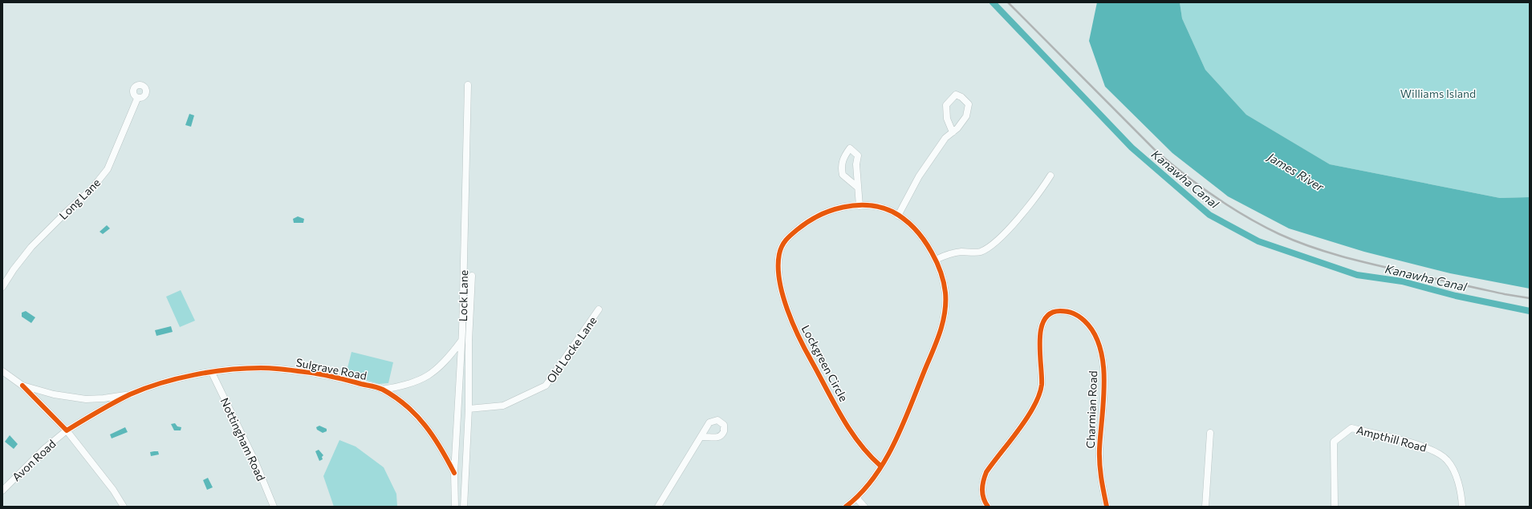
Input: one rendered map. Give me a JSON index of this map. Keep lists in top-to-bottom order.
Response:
{
  "streets": {
    "street": [
      "Long Lane",
      "Lock Lane",
      "Old Locke Lane",
      "Lockgreen Circle",
      "Sulgrave Road",
      "Charmian Road",
      "Ampthill Road",
      "Nottingham Road",
      "Avon Road"
    ]
  },
  "crossings": [
    ["Lock Lane", "Sulgrave Road"],
    ["Sulgrave Road", "Nottingham Road"],
    ["Sulgrave Road", "Avon Road"]
  ],
  "water": ["James River", "Kanawha Canal"],
  "parks": ["Williams Island"]
}
